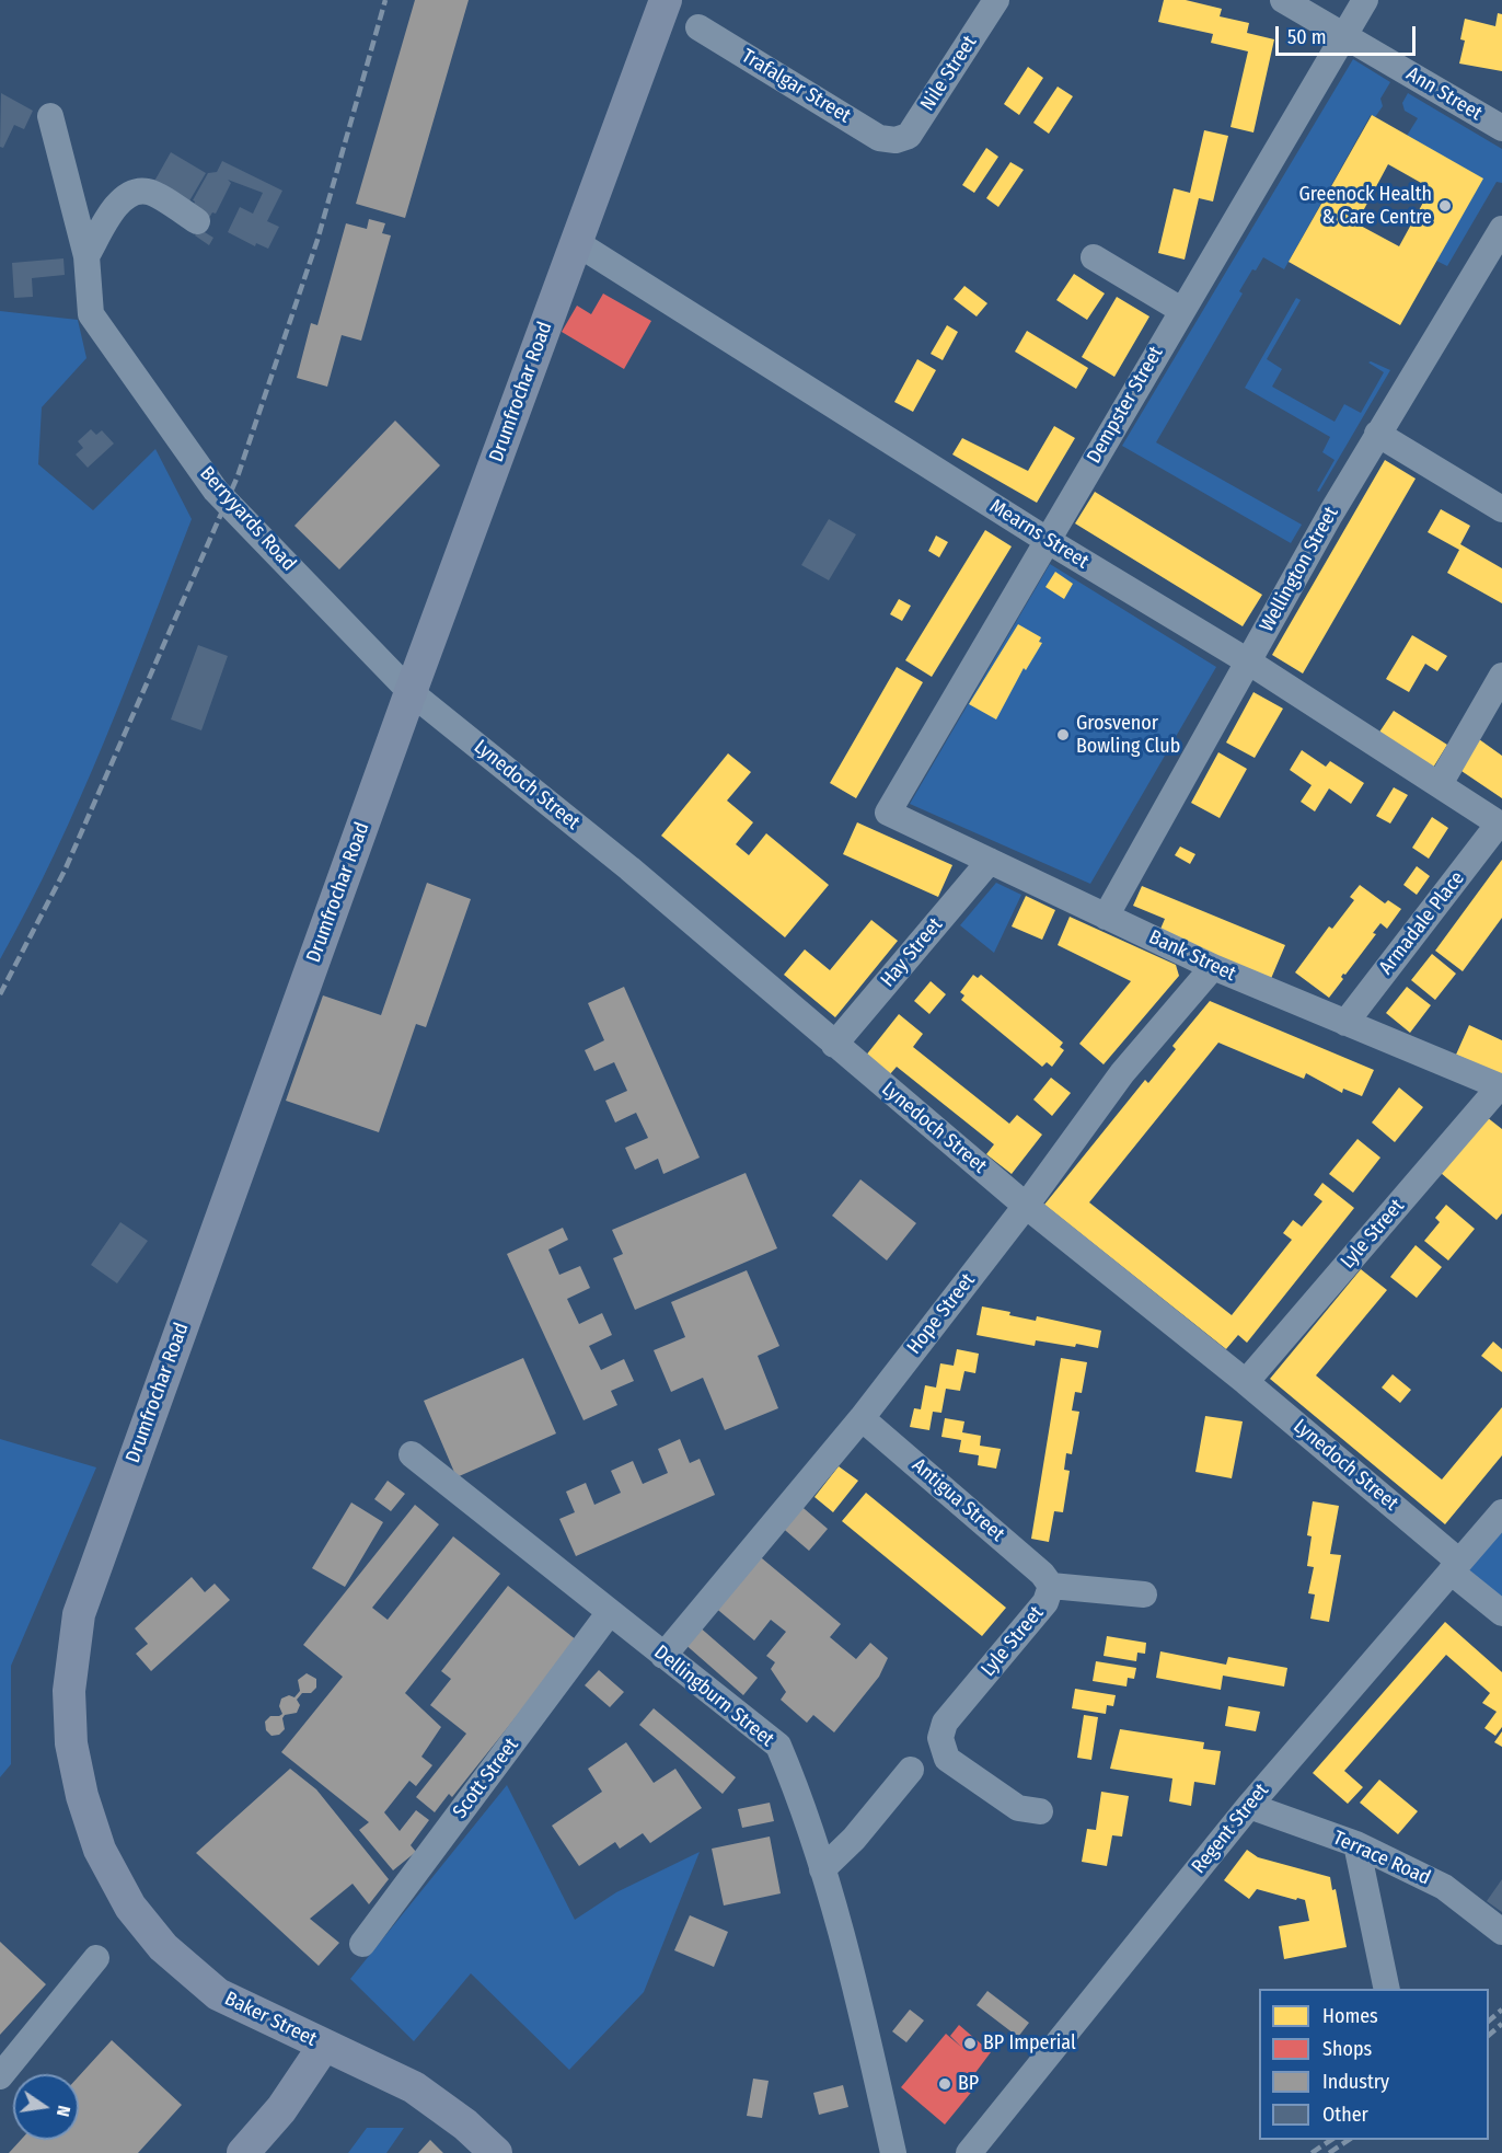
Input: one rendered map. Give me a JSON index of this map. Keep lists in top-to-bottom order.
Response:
{
  "streets": {
    "main road": ["Drumfrochar Road", "Baker Street"],
    "street": [
      "Nile Street",
      "Trafalgar Street",
      "Ann Street",
      "Dempster Street",
      "Berryyards Road",
      "Mearns Street",
      "Wellington Street",
      "Lynedoch Street",
      "Armadale Place",
      "Hay Street",
      "Bank Street",
      "Lyle Street",
      "Hope Street",
      "Antigua Street",
      "Dellingburn Street",
      "Scott Street",
      "Regent Street",
      "Terrace Road"
    ]
  },
  "crossings": [
    ["Nile Street", "Trafalgar Street"],
    ["Ann Street", "Dempster Street"],
    ["Drumfrochar Road", "Berryyards Road"],
    ["Drumfrochar Road", "Mearns Street"],
    ["Drumfrochar Road", "Lynedoch Street"],
    ["Drumfrochar Road", "Baker Street"],
    ["Dempster Street", "Mearns Street"],
    ["Dempster Street", "Bank Street"],
    ["Berryyards Road", "Lynedoch Street"],
    ["Mearns Street", "Wellington Street"],
    ["Mearns Street", "Armadale Place"],
    ["Wellington Street", "Bank Street"],
    ["Lynedoch Street", "Hay Street"],
    ["Lynedoch Street", "Lyle Street"],
    ["Lynedoch Street", "Hope Street"],
    ["Lynedoch Street", "Regent Street"],
    ["Armadale Place", "Bank Street"],
    ["Hay Street", "Bank Street"],
    ["Bank Street", "Lyle Street"],
    ["Bank Street", "Hope Street"],
    ["Lyle Street", "Antigua Street"],
    ["Hope Street", "Antigua Street"],
    ["Hope Street", "Dellingburn Street"],
    ["Dellingburn Street", "Scott Street"],
    ["Regent Street", "Terrace Road"]
  ],
  "places": [
    "Greenock Health & Care Centre",
    "Grosvenor Bowling Club",
    "BP Imperial",
    "BP"
  ],
  "legend": [
    "Homes",
    "Shops",
    "Industry",
    "Other"
  ],
  "scale_bar": "50 m",
  "north": "right"
}
